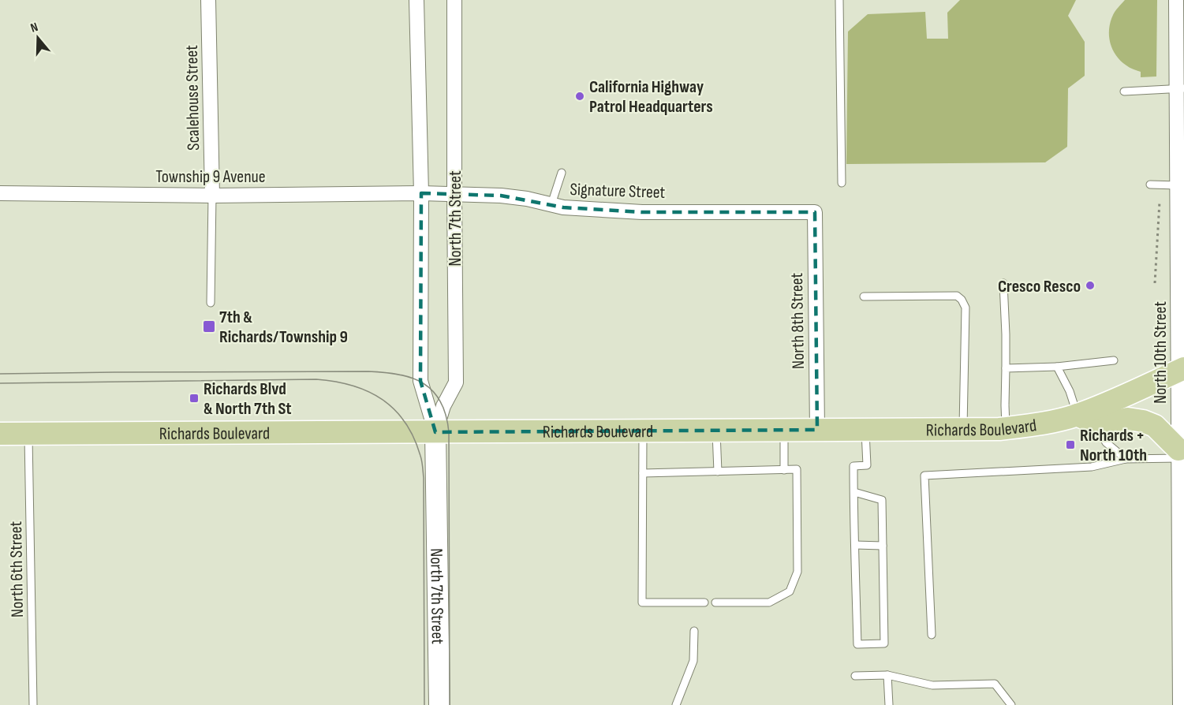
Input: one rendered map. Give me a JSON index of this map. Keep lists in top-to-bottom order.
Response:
{
  "streets": {
    "main road": ["North 7th Street", "Richards Boulevard"],
    "street": [
      "Scalehouse Street",
      "Township 9 Avenue",
      "Signature Street",
      "North 8th Street",
      "North 10th Street"
    ],
    "lane": ["North 6th Street"]
  },
  "crossings": [
    ["Scalehouse Street", "Township 9 Avenue"],
    ["Township 9 Avenue", "Signature Street"],
    ["Township 9 Avenue", "North 7th Street"],
    ["Signature Street", "North 7th Street"],
    ["Signature Street", "North 8th Street"],
    ["North 7th Street", "Richards Boulevard"],
    ["North 8th Street", "Richards Boulevard"],
    ["North 10th Street", "Richards Boulevard"],
    ["Richards Boulevard", "North 6th Street"]
  ],
  "places": {
    "other": ["California Highway Patrol Headquarters", "Cresco Resco"],
    "transit": ["7th & Richards/Township 9", "Richards Blvd & North 7th St", "Richards + North 10th"]
  },
  "north": "top"
}
